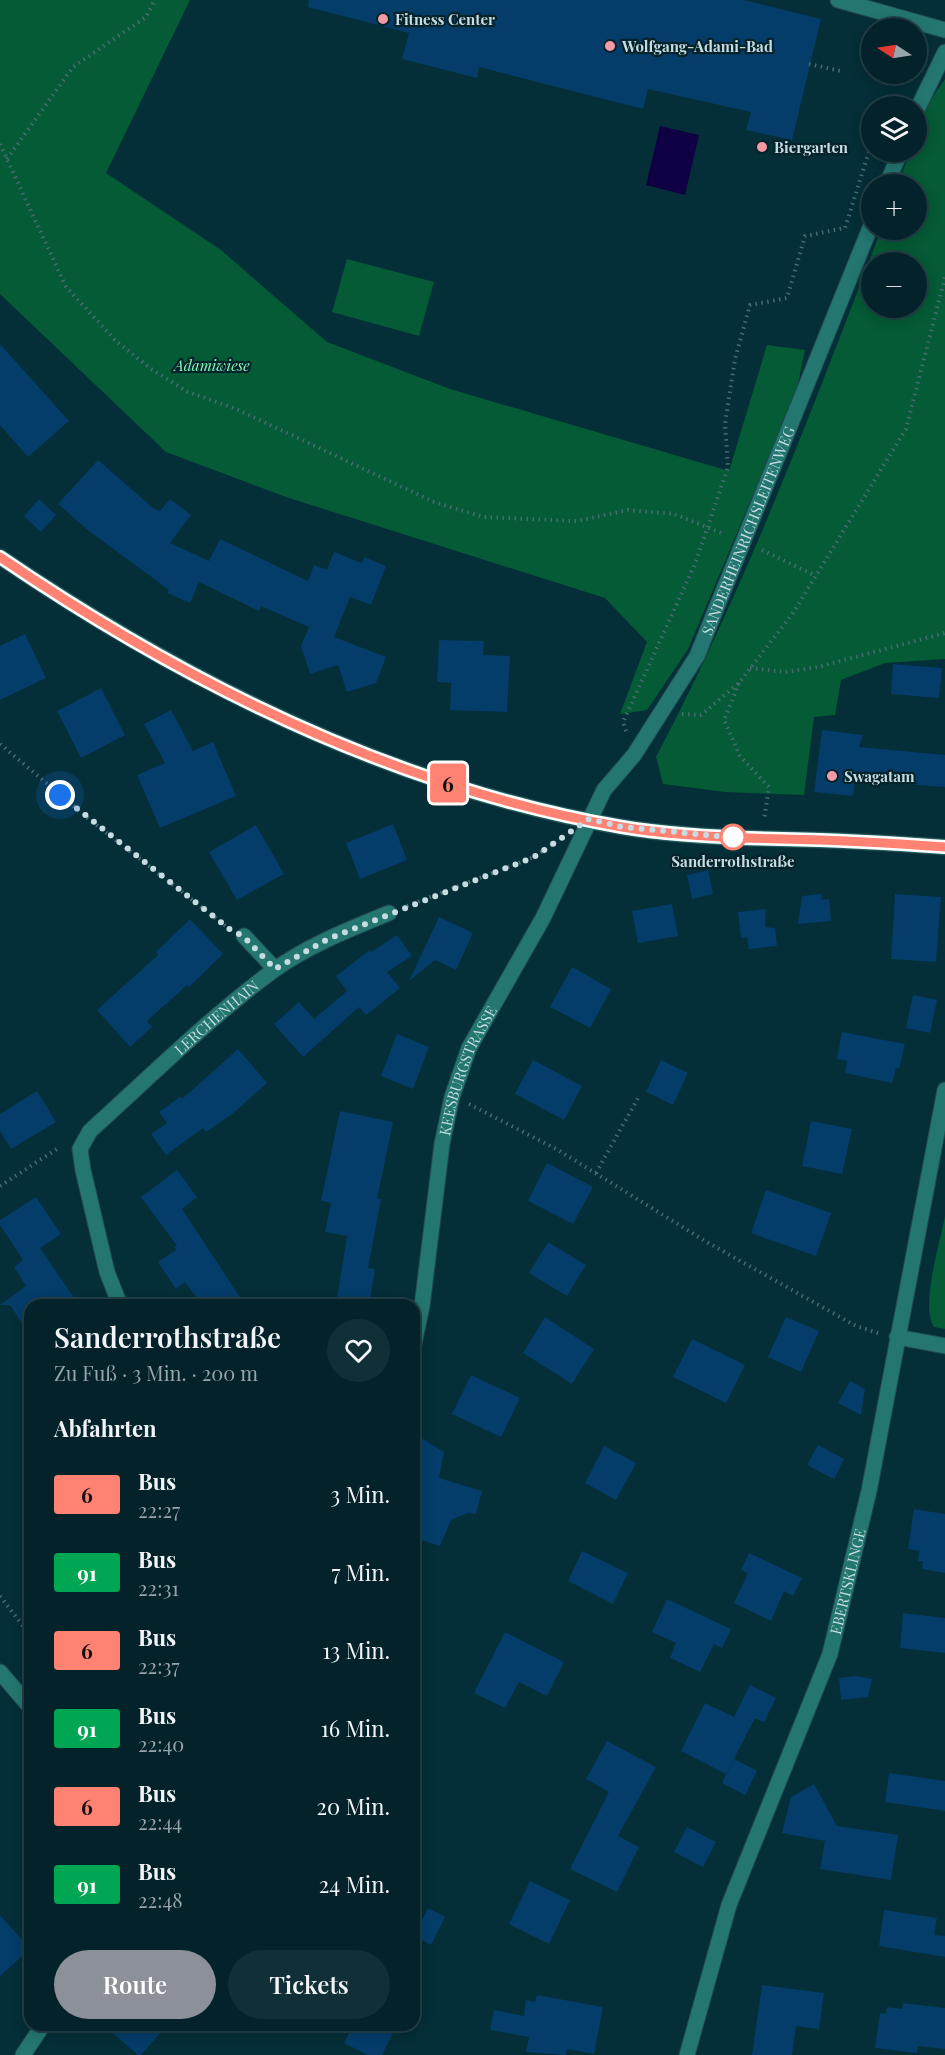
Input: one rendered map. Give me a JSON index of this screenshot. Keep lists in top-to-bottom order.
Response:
{
  "streets": {
    "street": [
      "SANDERHEINRICHSLEITENWEG",
      "LERCHENHAIN",
      "KEESBURGSTRASSE",
      "EBERTSKLINGE"
    ]
  },
  "crossings": [
    ["SANDERHEINRICHSLEITENWEG", "KEESBURGSTRASSE"]
  ],
  "parks": ["Adamiwiese"],
  "places": [
    "Fitness Center",
    "Wolfgang-Adami-Bad",
    "Biergarten",
    "Swagatam",
    "Sanderrothstraße"
  ],
  "lines": ["bus line 6"],
  "north": "left",
  "page": {
    "on_map": "6",
    "map_buttons": ["+", "−"],
    "heading": [
      ["Sanderrothstraße", "Zu Fuß · 3 Min. · 200 m"],
      "Abfahrten"
    ],
    "list": [
      {
        "mark": "6",
        "name": "Bus",
        "note": "22:27",
        "value": "3 Min."
      },
      {
        "mark": "91",
        "name": "Bus",
        "note": "22:31",
        "value": "7 Min."
      },
      {
        "mark": "6",
        "name": "Bus",
        "note": "22:37",
        "value": "13 Min."
      },
      {
        "mark": "91",
        "name": "Bus",
        "note": "22:40",
        "value": "16 Min."
      },
      {
        "mark": "6",
        "name": "Bus",
        "note": "22:44",
        "value": "20 Min."
      },
      {
        "mark": "91",
        "name": "Bus",
        "note": "22:48",
        "value": "24 Min."
      }
    ],
    "buttons": ["Route", "Tickets"]
  }
}
